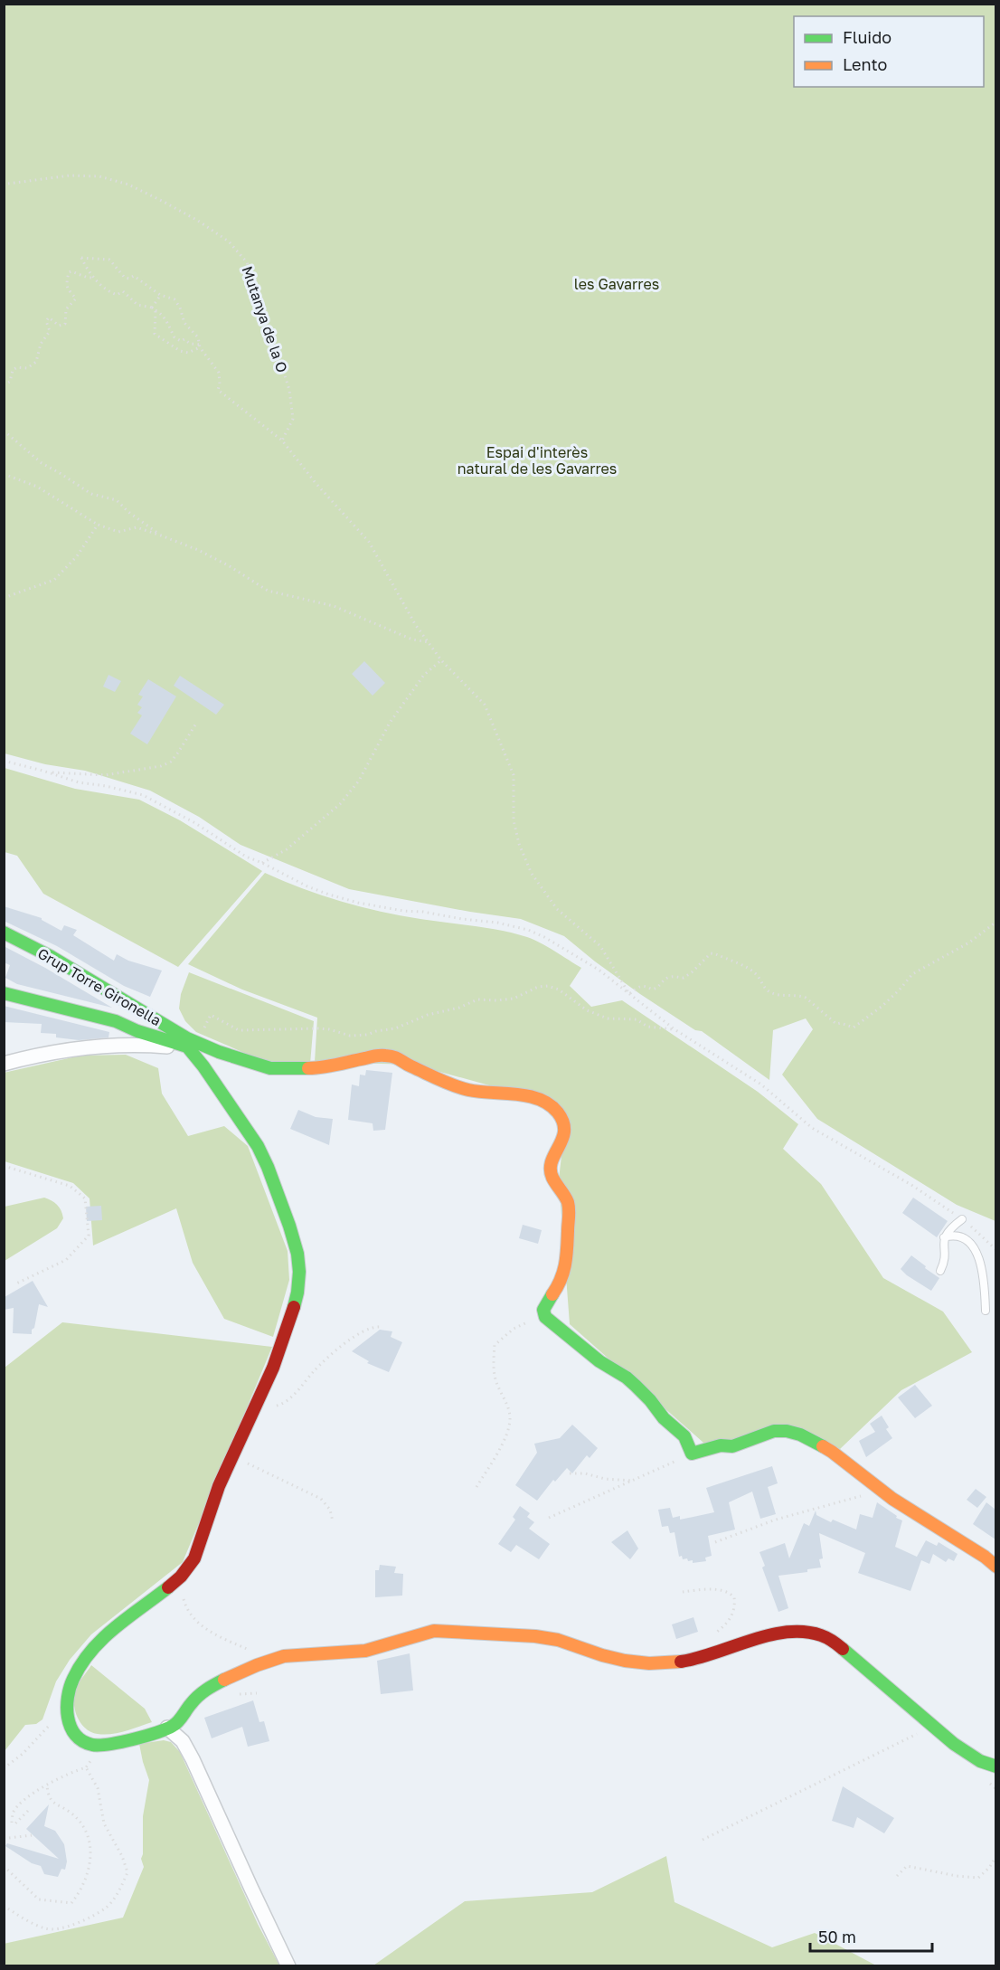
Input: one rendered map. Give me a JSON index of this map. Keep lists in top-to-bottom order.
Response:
{
  "streets": {
    "street": ["Grup Torre Gironella"],
    "path": ["Mutanya de la O"]
  },
  "parks": ["les Gavarres", "Espai d'interès natural de les Gavarres"],
  "legend": ["Fluido", "Lento"],
  "scale_bar": "50 m"
}
